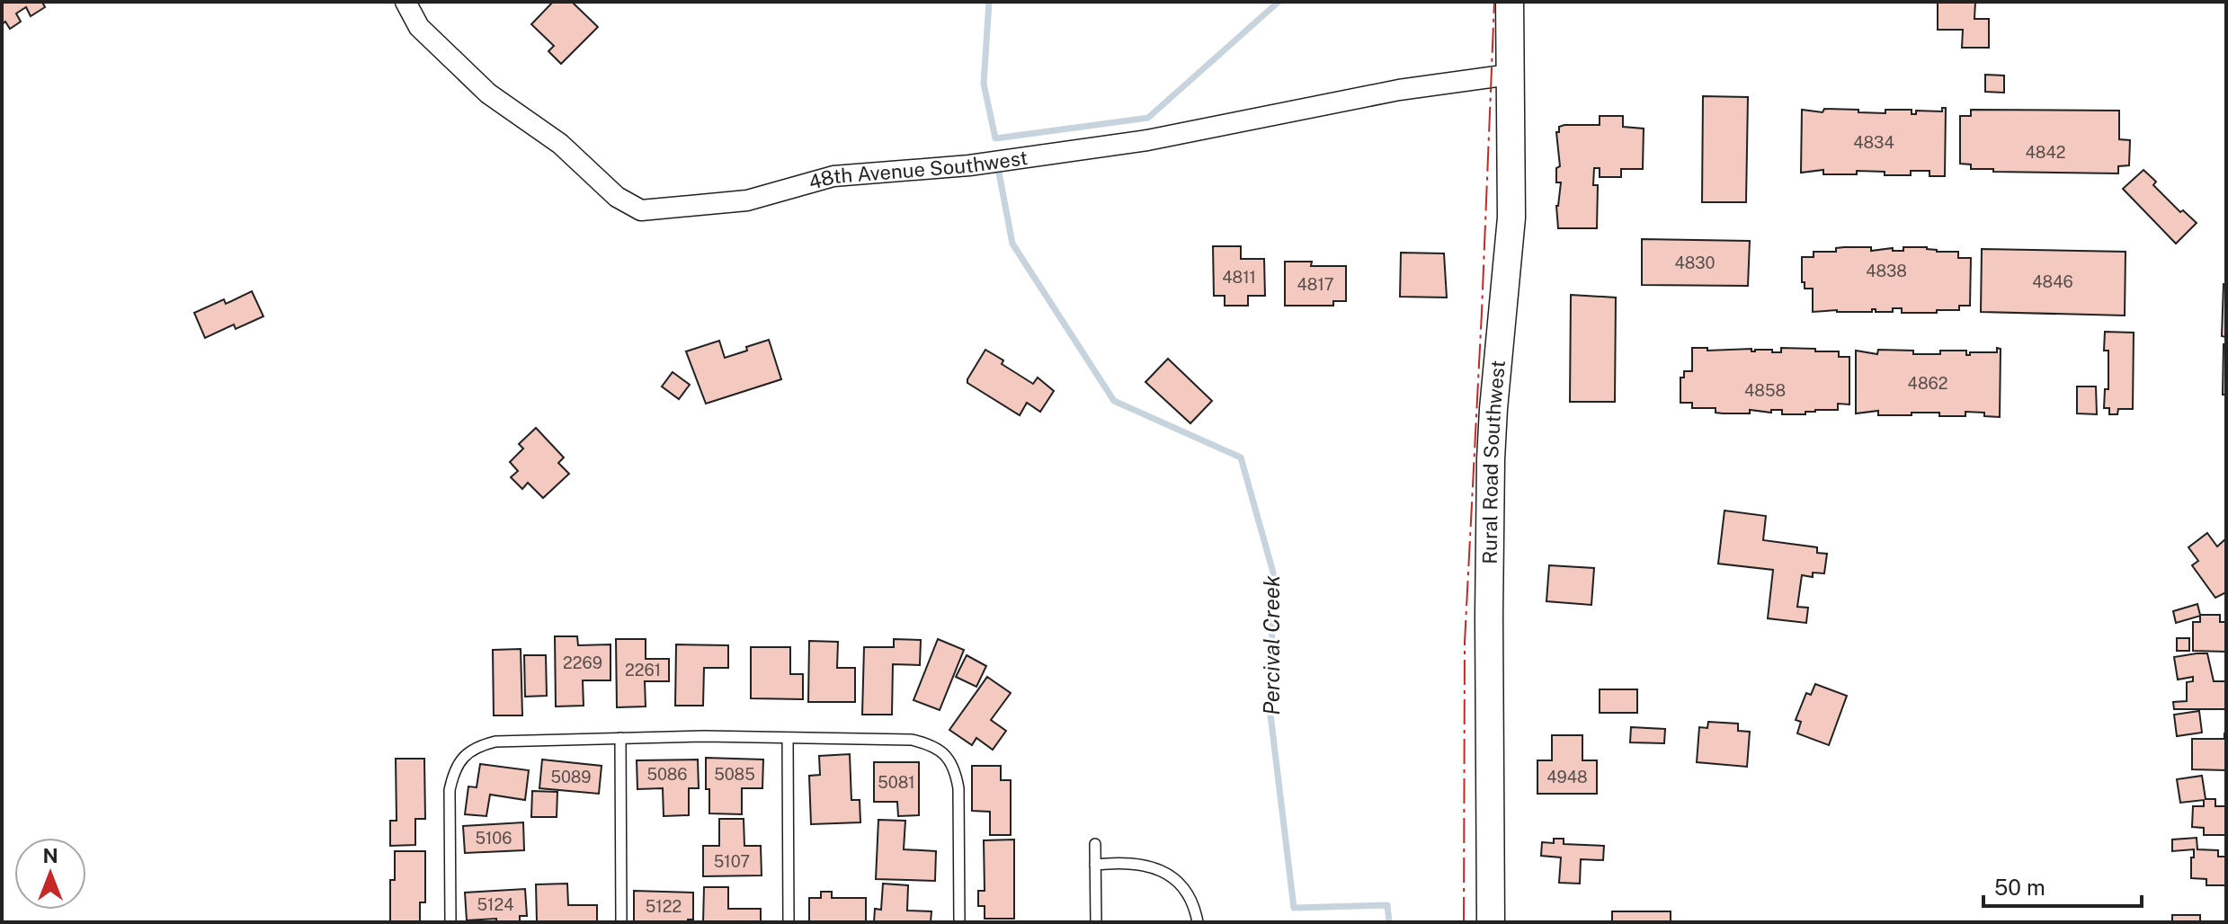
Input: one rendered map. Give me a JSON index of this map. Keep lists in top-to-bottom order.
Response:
{
  "streets": {
    "street": ["48th Avenue Southwest", "Rural Road Southwest"]
  },
  "crossings": [
    ["48th Avenue Southwest", "Rural Road Southwest"]
  ],
  "water": ["Percival Creek"],
  "house_numbers": [
    "4834",
    "4842",
    "4830",
    "4838",
    "4811",
    "4846",
    "4817",
    "4862",
    "4858",
    "2269",
    "2261",
    "5086",
    "5085",
    "5089",
    "4948",
    "5081",
    "5106",
    "5107",
    "5124",
    "5122"
  ],
  "scale_bar": "50 m",
  "north": "top"
}
